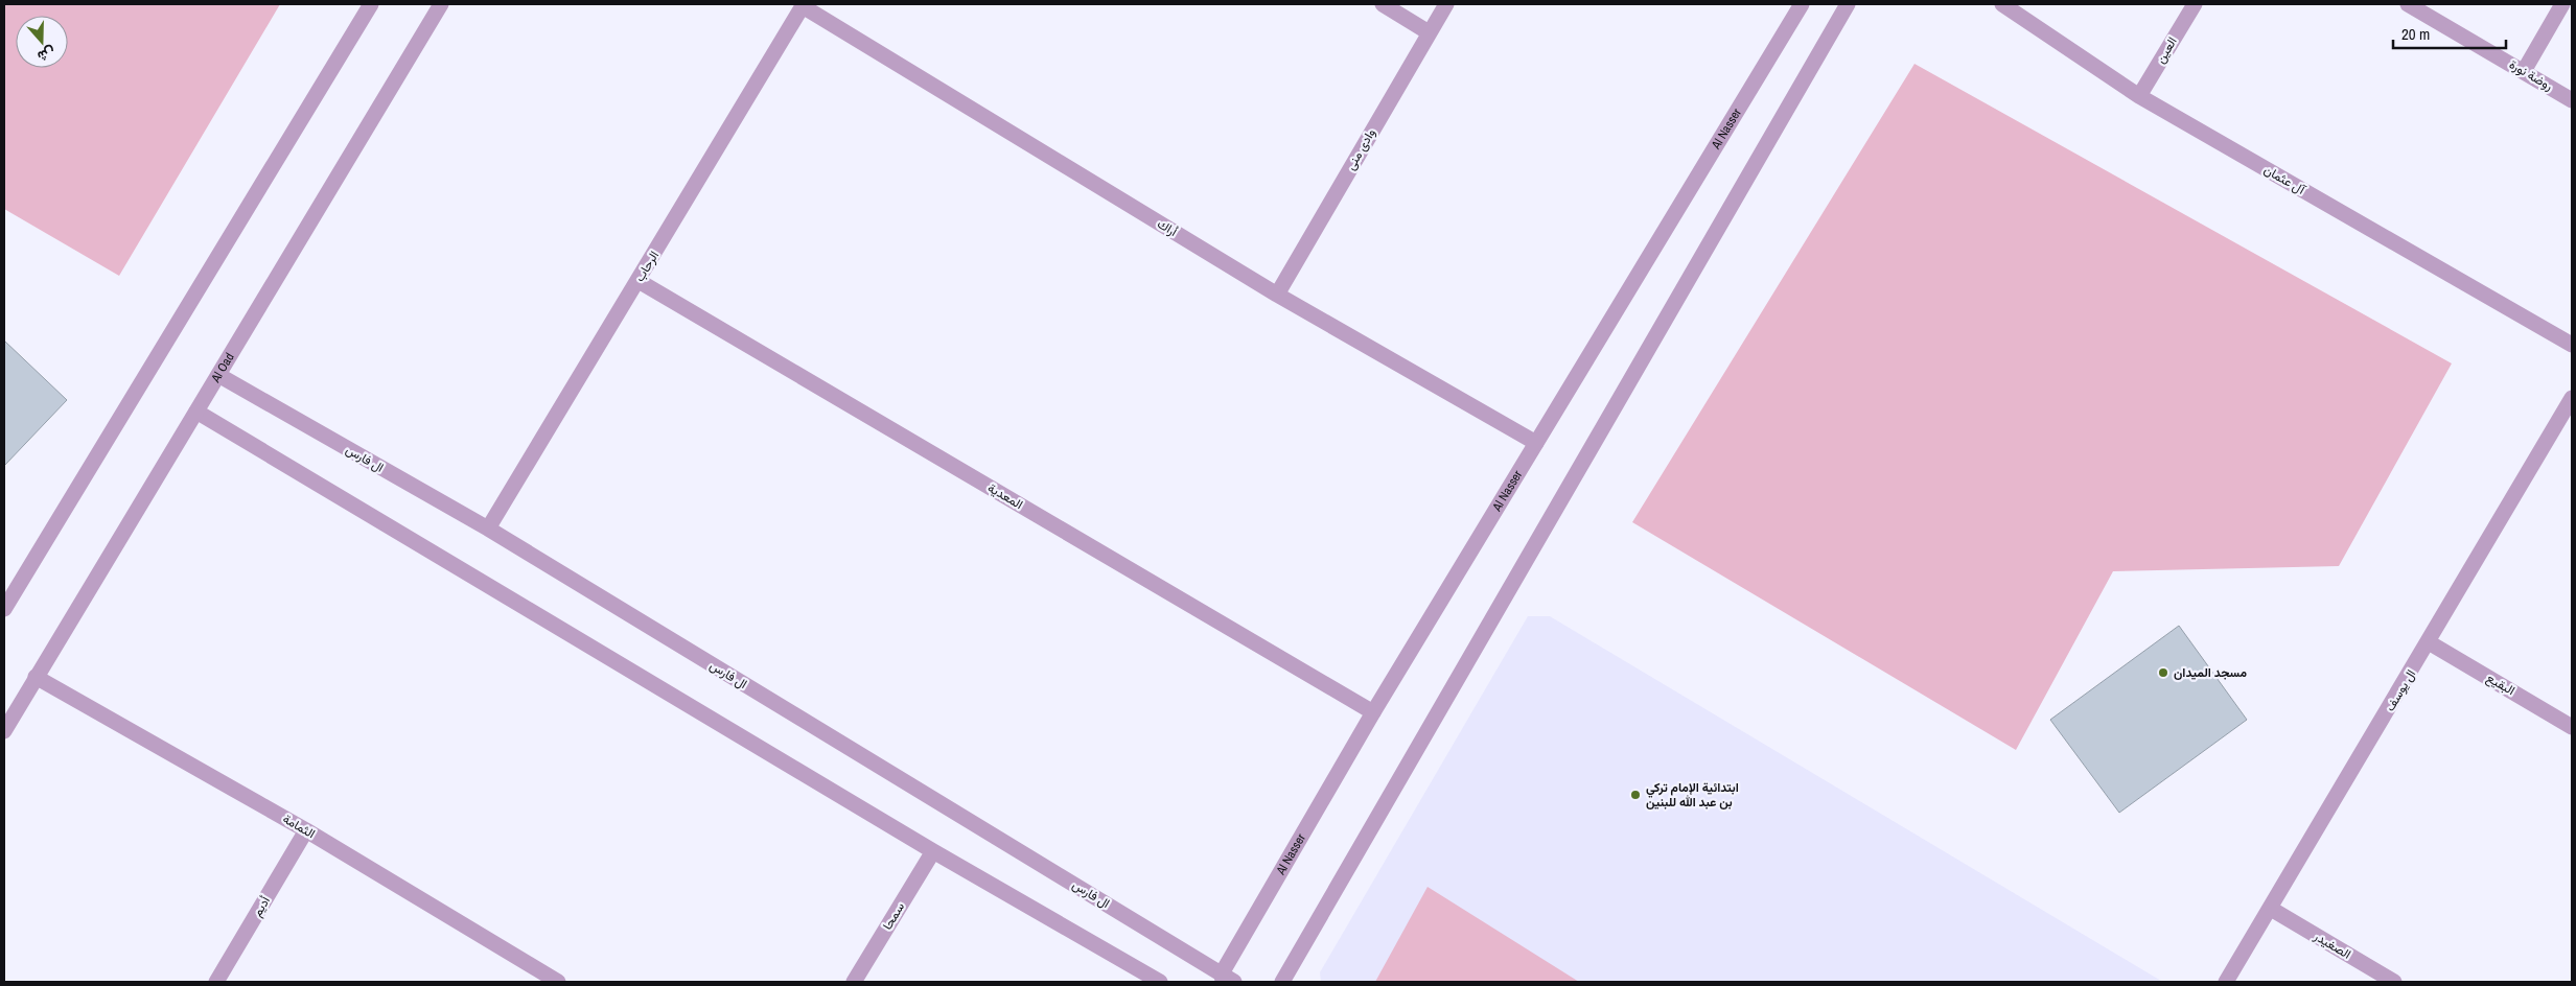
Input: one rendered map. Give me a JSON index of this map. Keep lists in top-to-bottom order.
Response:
{
  "streets": {
    "street": [
      "العين",
      "روضة نورة",
      "Al Nasser",
      "وادى منى",
      "آل عثمان",
      "أراك",
      "الرحاب",
      "Al Oad",
      "ال فارس",
      "المعدية",
      "البقيع",
      "ال يوسف",
      "الثمامة",
      "أديم",
      "سمحا",
      "الصغيدر"
    ]
  },
  "crossings": [
    ["العين", "آل عثمان"],
    ["Al Nasser", "أراك"],
    ["Al Nasser", "ال فارس"],
    ["Al Nasser", "المعدية"],
    ["وادى منى", "أراك"],
    ["أراك", "الرحاب"],
    ["الرحاب", "ال فارس"],
    ["الرحاب", "المعدية"],
    ["Al Oad", "ال فارس"],
    ["Al Oad", "الثمامة"],
    ["البقيع", "ال يوسف"],
    ["ال يوسف", "الصغيدر"],
    ["الثمامة", "أديم"]
  ],
  "places": ["مسجد الميدان", "ابتدائية الإمام تركي بن عبد الله للبنين"],
  "scale_bar": "20 m",
  "north": "bottom"
}
